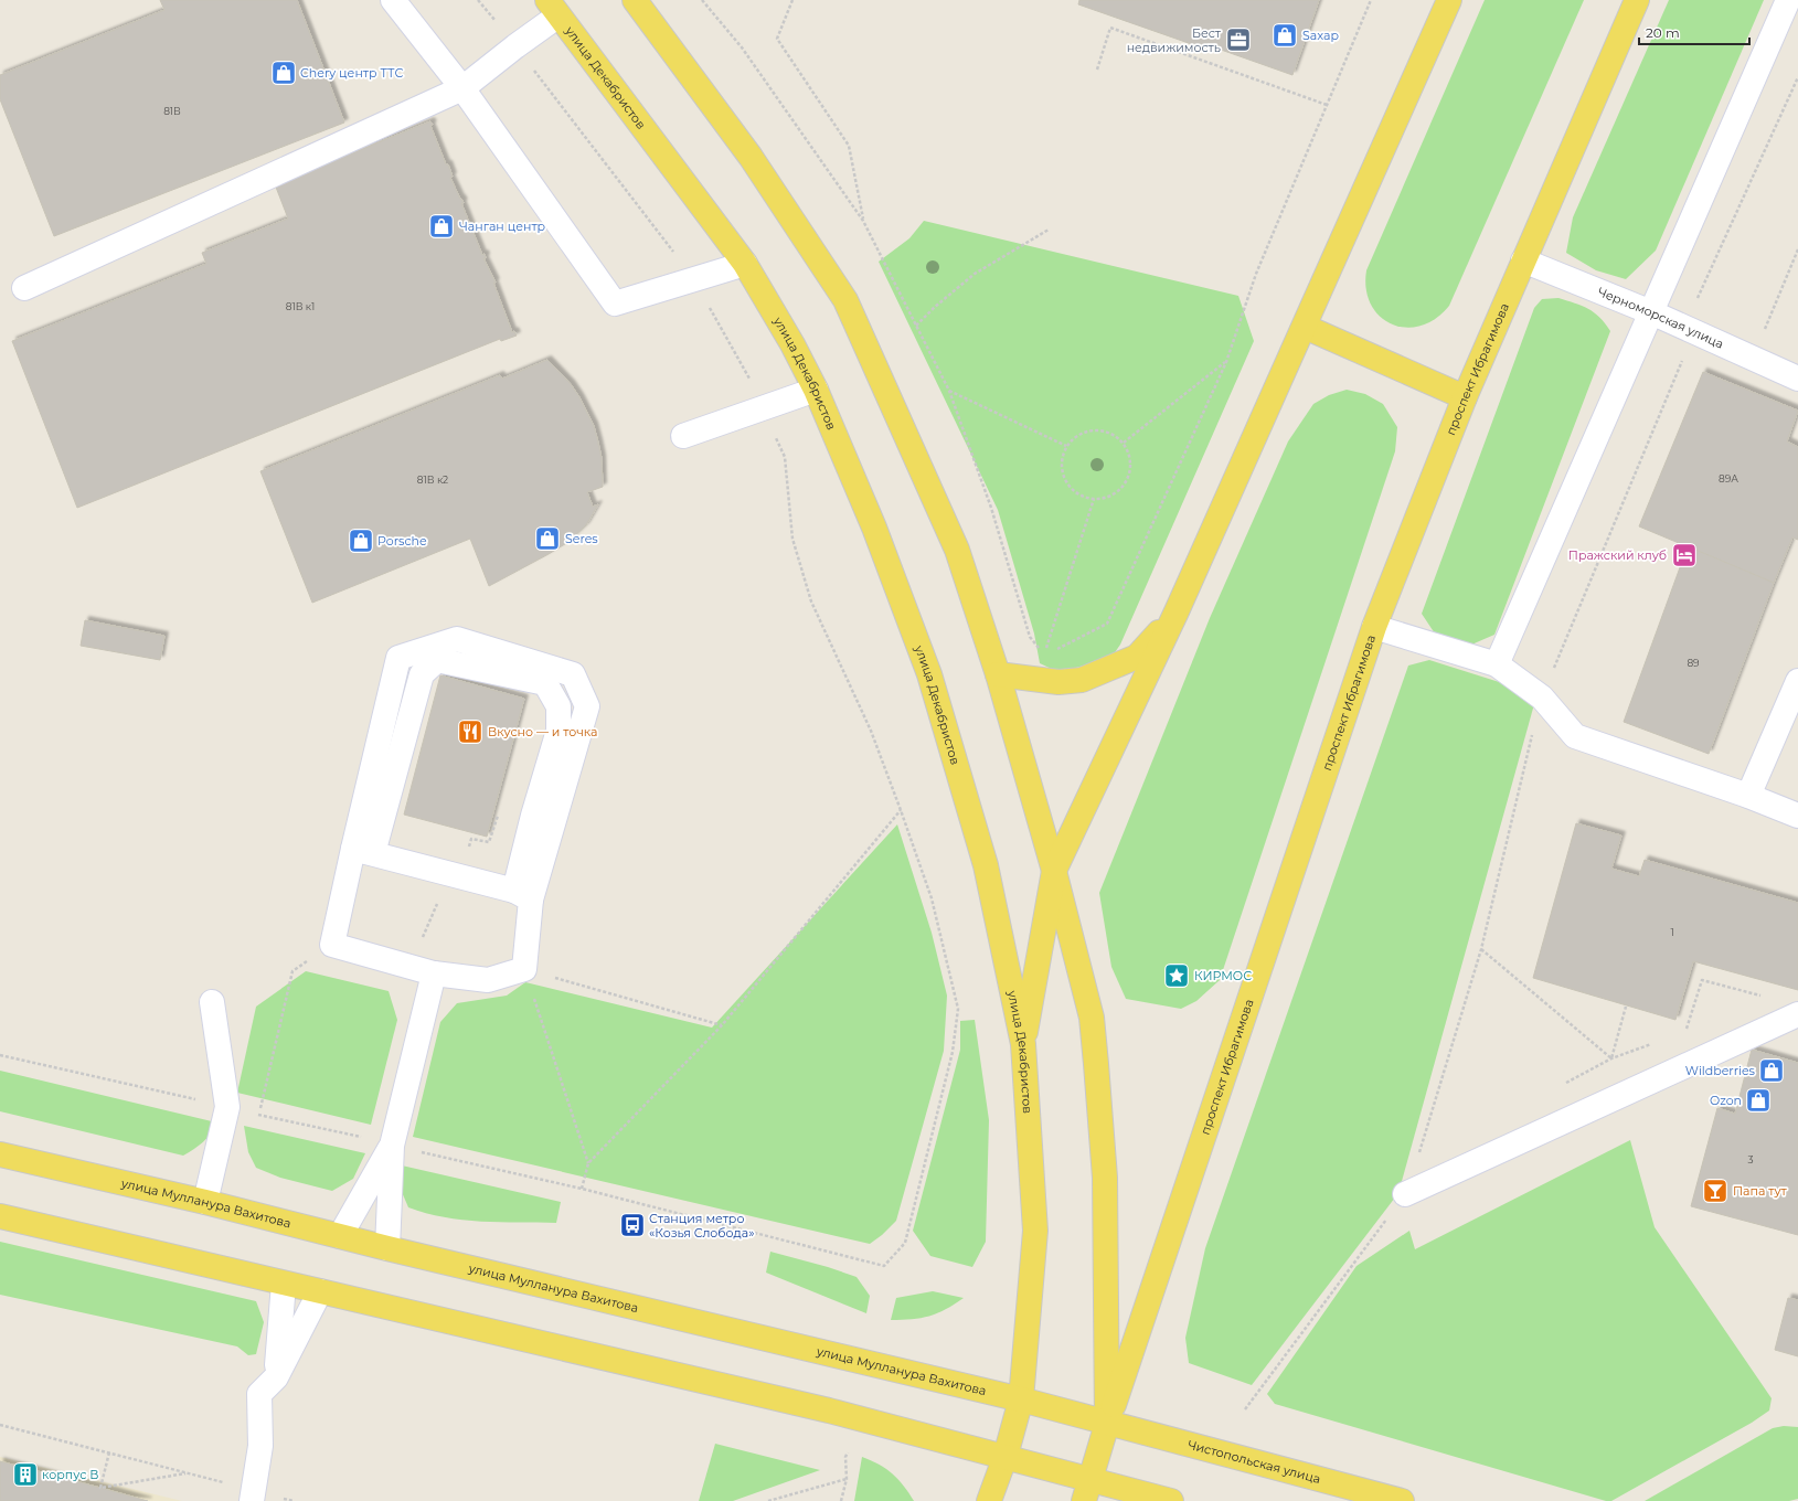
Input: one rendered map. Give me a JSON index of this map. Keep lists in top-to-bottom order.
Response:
{
  "streets": {
    "main road": [
      "улица Декабристов",
      "проспект Ибрагимова",
      "улица Мулланура Вахитова",
      "Чистопольская улица"
    ],
    "street": ["Черноморская улица"]
  },
  "crossings": [
    ["улица Декабристов", "улица Мулланура Вахитова"],
    ["Черноморская улица", "проспект Ибрагимова"],
    ["проспект Ибрагимова", "улица Мулланура Вахитова"],
    ["проспект Ибрагимова", "Чистопольская улица"],
    ["улица Мулланура Вахитова", "Чистопольская улица"]
  ],
  "places": {
    "shop": [
      "Saxap",
      "Chery центр ТТС",
      "Чанган центр",
      "Seres",
      "Porsche",
      "Wildberries",
      "Ozon"
    ],
    "office": ["Бест недвижимость"],
    "hotel": ["Пражский клуб"],
    "restaurant": ["Вкусно — и точка"],
    "place": ["КИРМОС"],
    "bar": ["Папа тут"],
    "bus stop": ["Станция метро «Козья Слобода»"],
    "building": ["корпус В"]
  },
  "house_numbers": [
    "81В",
    "81В к1",
    "89А",
    "81В к2",
    "89",
    "1",
    "3"
  ],
  "scale_bar": "20 m"
}
